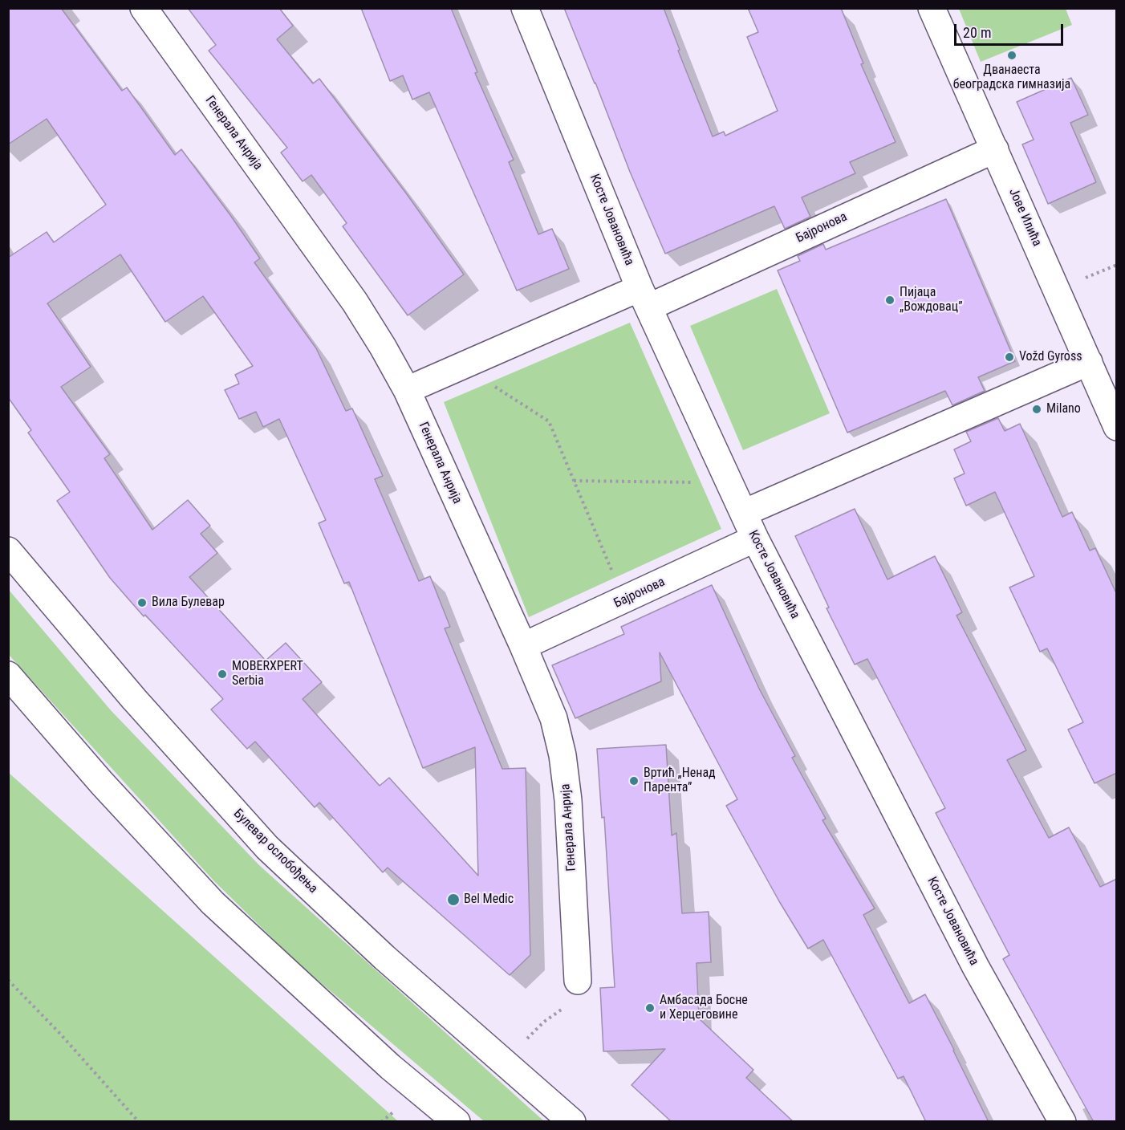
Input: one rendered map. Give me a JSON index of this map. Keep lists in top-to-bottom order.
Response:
{
  "streets": {
    "street": [
      "Генерала Анрија",
      "Јове Илића",
      "Косте Јовановића",
      "Бајронова",
      "Булевар ослобођења"
    ]
  },
  "crossings": [
    ["Генерала Анрија", "Бајронова"],
    ["Јове Илића", "Бајронова"],
    ["Косте Јовановића", "Бајронова"]
  ],
  "places": [
    "Дванаеста београдска гимназија",
    "Пијаца „Вождовац”",
    "Vožd Gyross",
    "Milano",
    "Вила Булевар",
    "MOBERXPERT Serbia",
    "Вртић „Ненад Парента”",
    "Bel Medic",
    "Амбасада Босне и Херцеговине"
  ],
  "scale_bar": "20 m"
}
